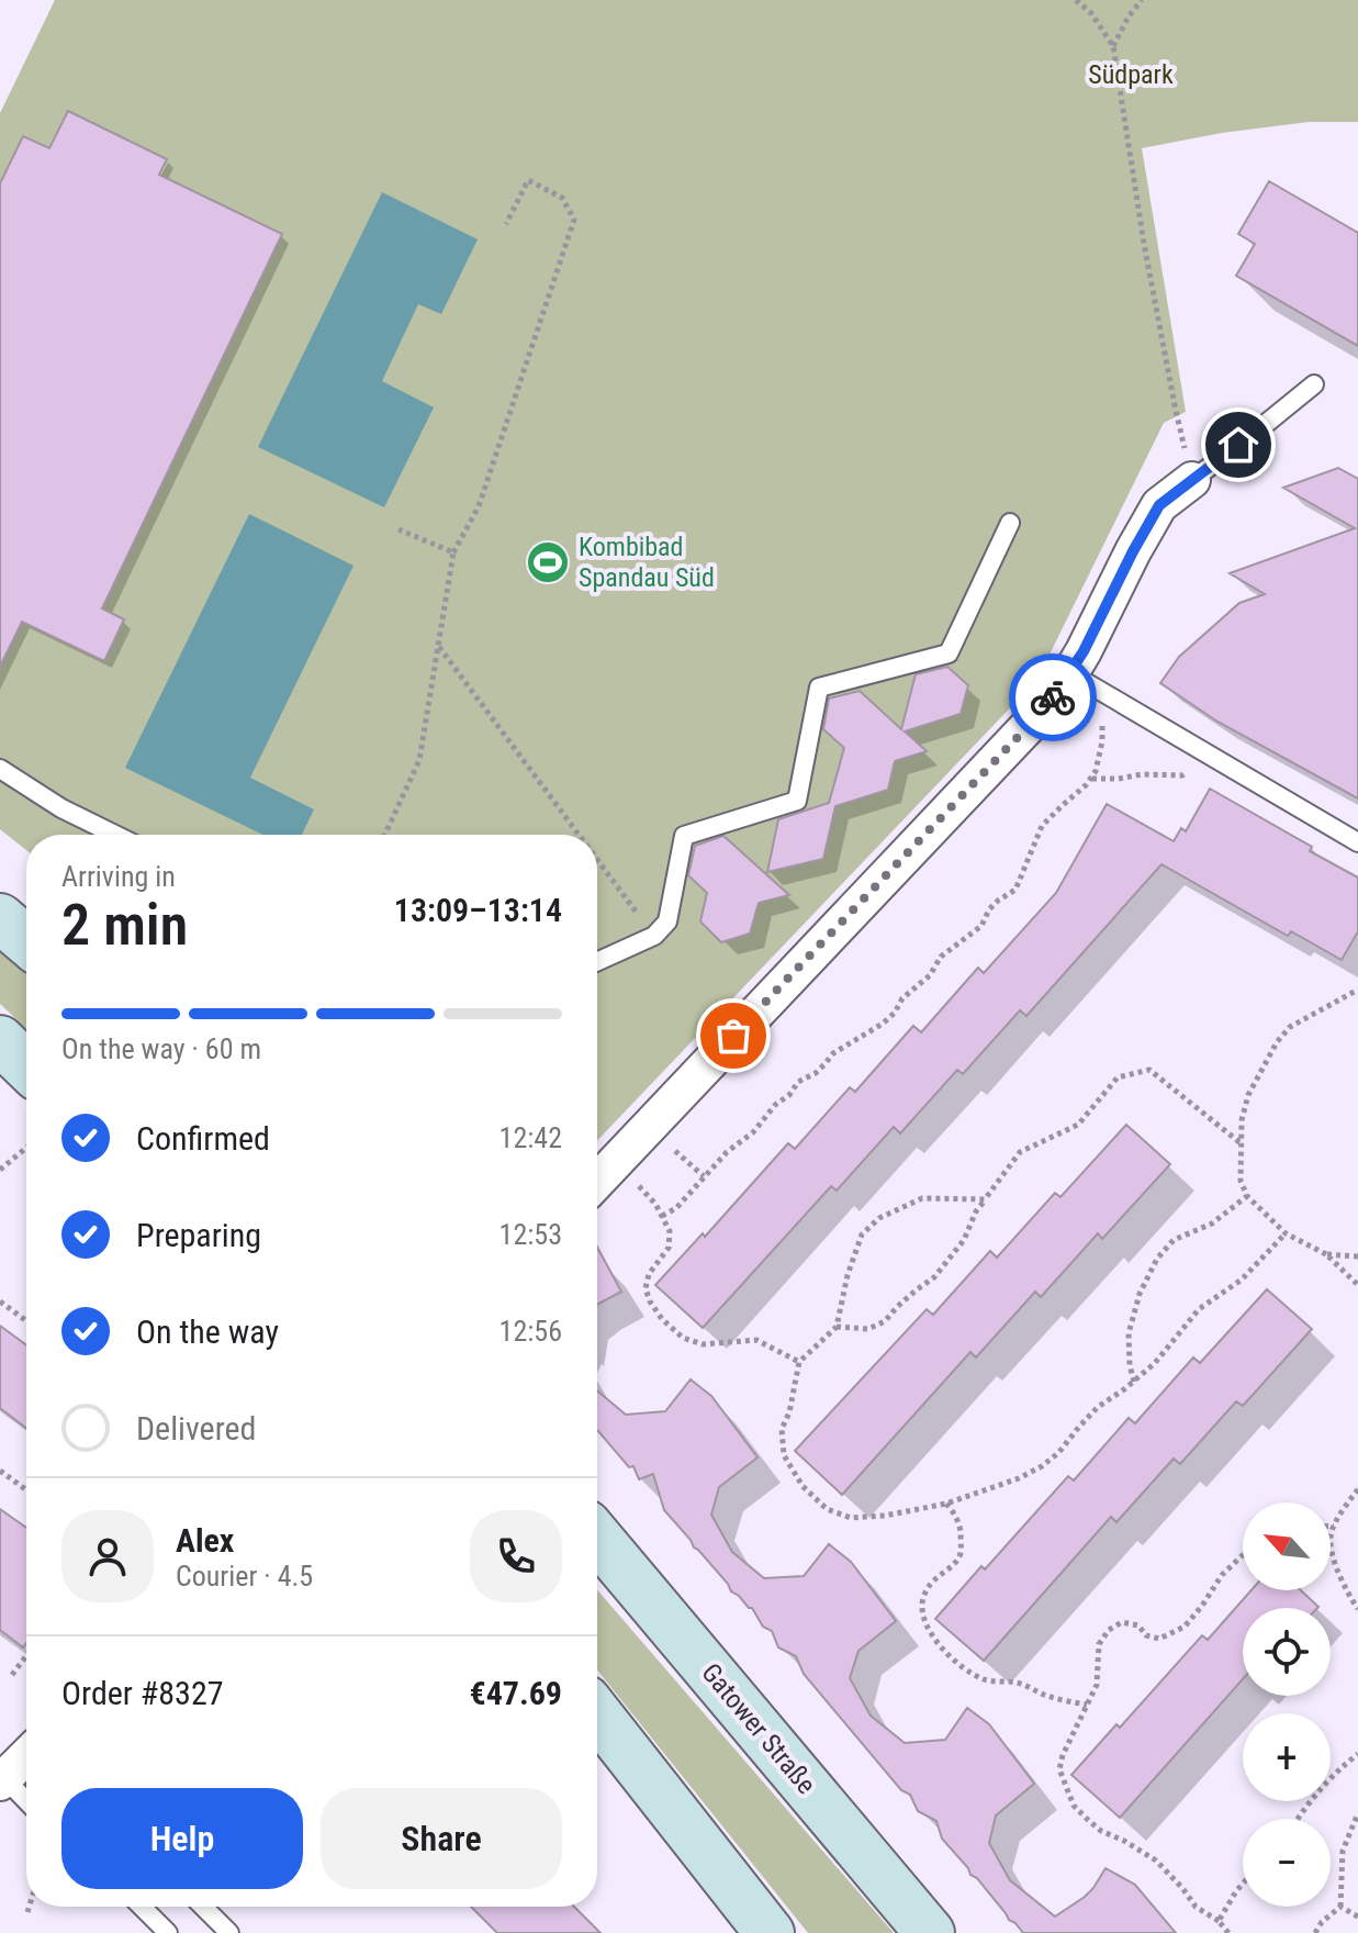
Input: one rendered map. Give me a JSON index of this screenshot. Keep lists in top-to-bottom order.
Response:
{
  "streets": {
    "main road": ["Gatower Straße"]
  },
  "parks": ["Südpark"],
  "places": {
    "sports": ["Kombibad Spandau Süd"]
  },
  "north": "top left",
  "page": {
    "heading": ["2 min", "Arriving in", "13:09–13:14"],
    "panel": [
      "Alex",
      "Courier · 4.5",
      "Order #8327",
      "€47.69"
    ],
    "bar": "On the way · 60 m",
    "list": [
      ["Confirmed", "12:42"],
      ["Preparing", "12:53"],
      ["On the way", "12:56"],
      "Delivered"
    ],
    "map_buttons": ["+", "−"],
    "buttons": ["Help", "Share"]
  }
}
